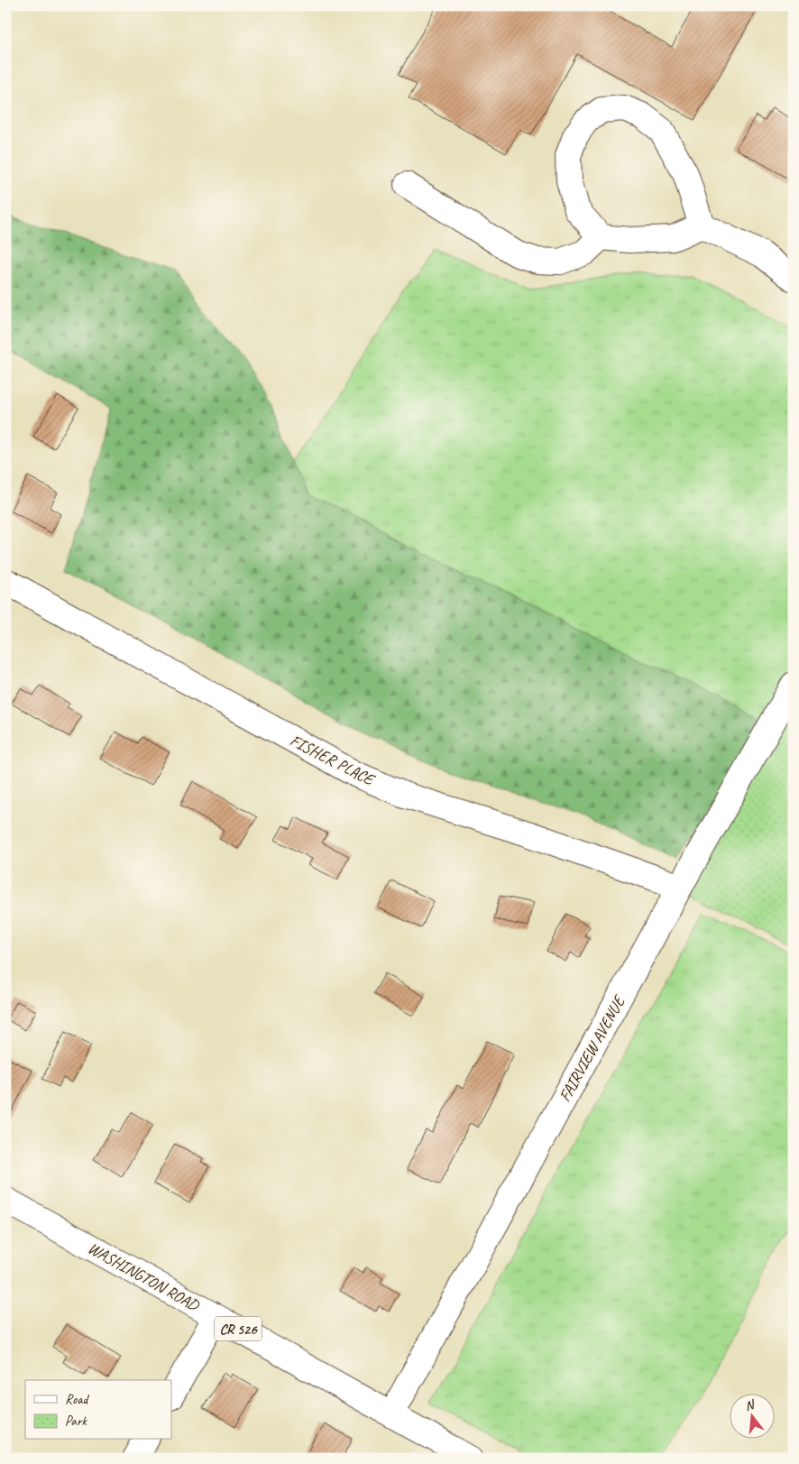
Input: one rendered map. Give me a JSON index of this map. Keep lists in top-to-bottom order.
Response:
{
  "streets": {
    "street": [
      "FISHER PLACE",
      "FAIRVIEW AVENUE",
      "WASHINGTON ROAD",
      "CR 526"
    ]
  },
  "crossings": [
    ["FISHER PLACE", "FAIRVIEW AVENUE"],
    ["FAIRVIEW AVENUE", "WASHINGTON ROAD"]
  ],
  "legend": ["Road", "Park"],
  "north": "top"
}
